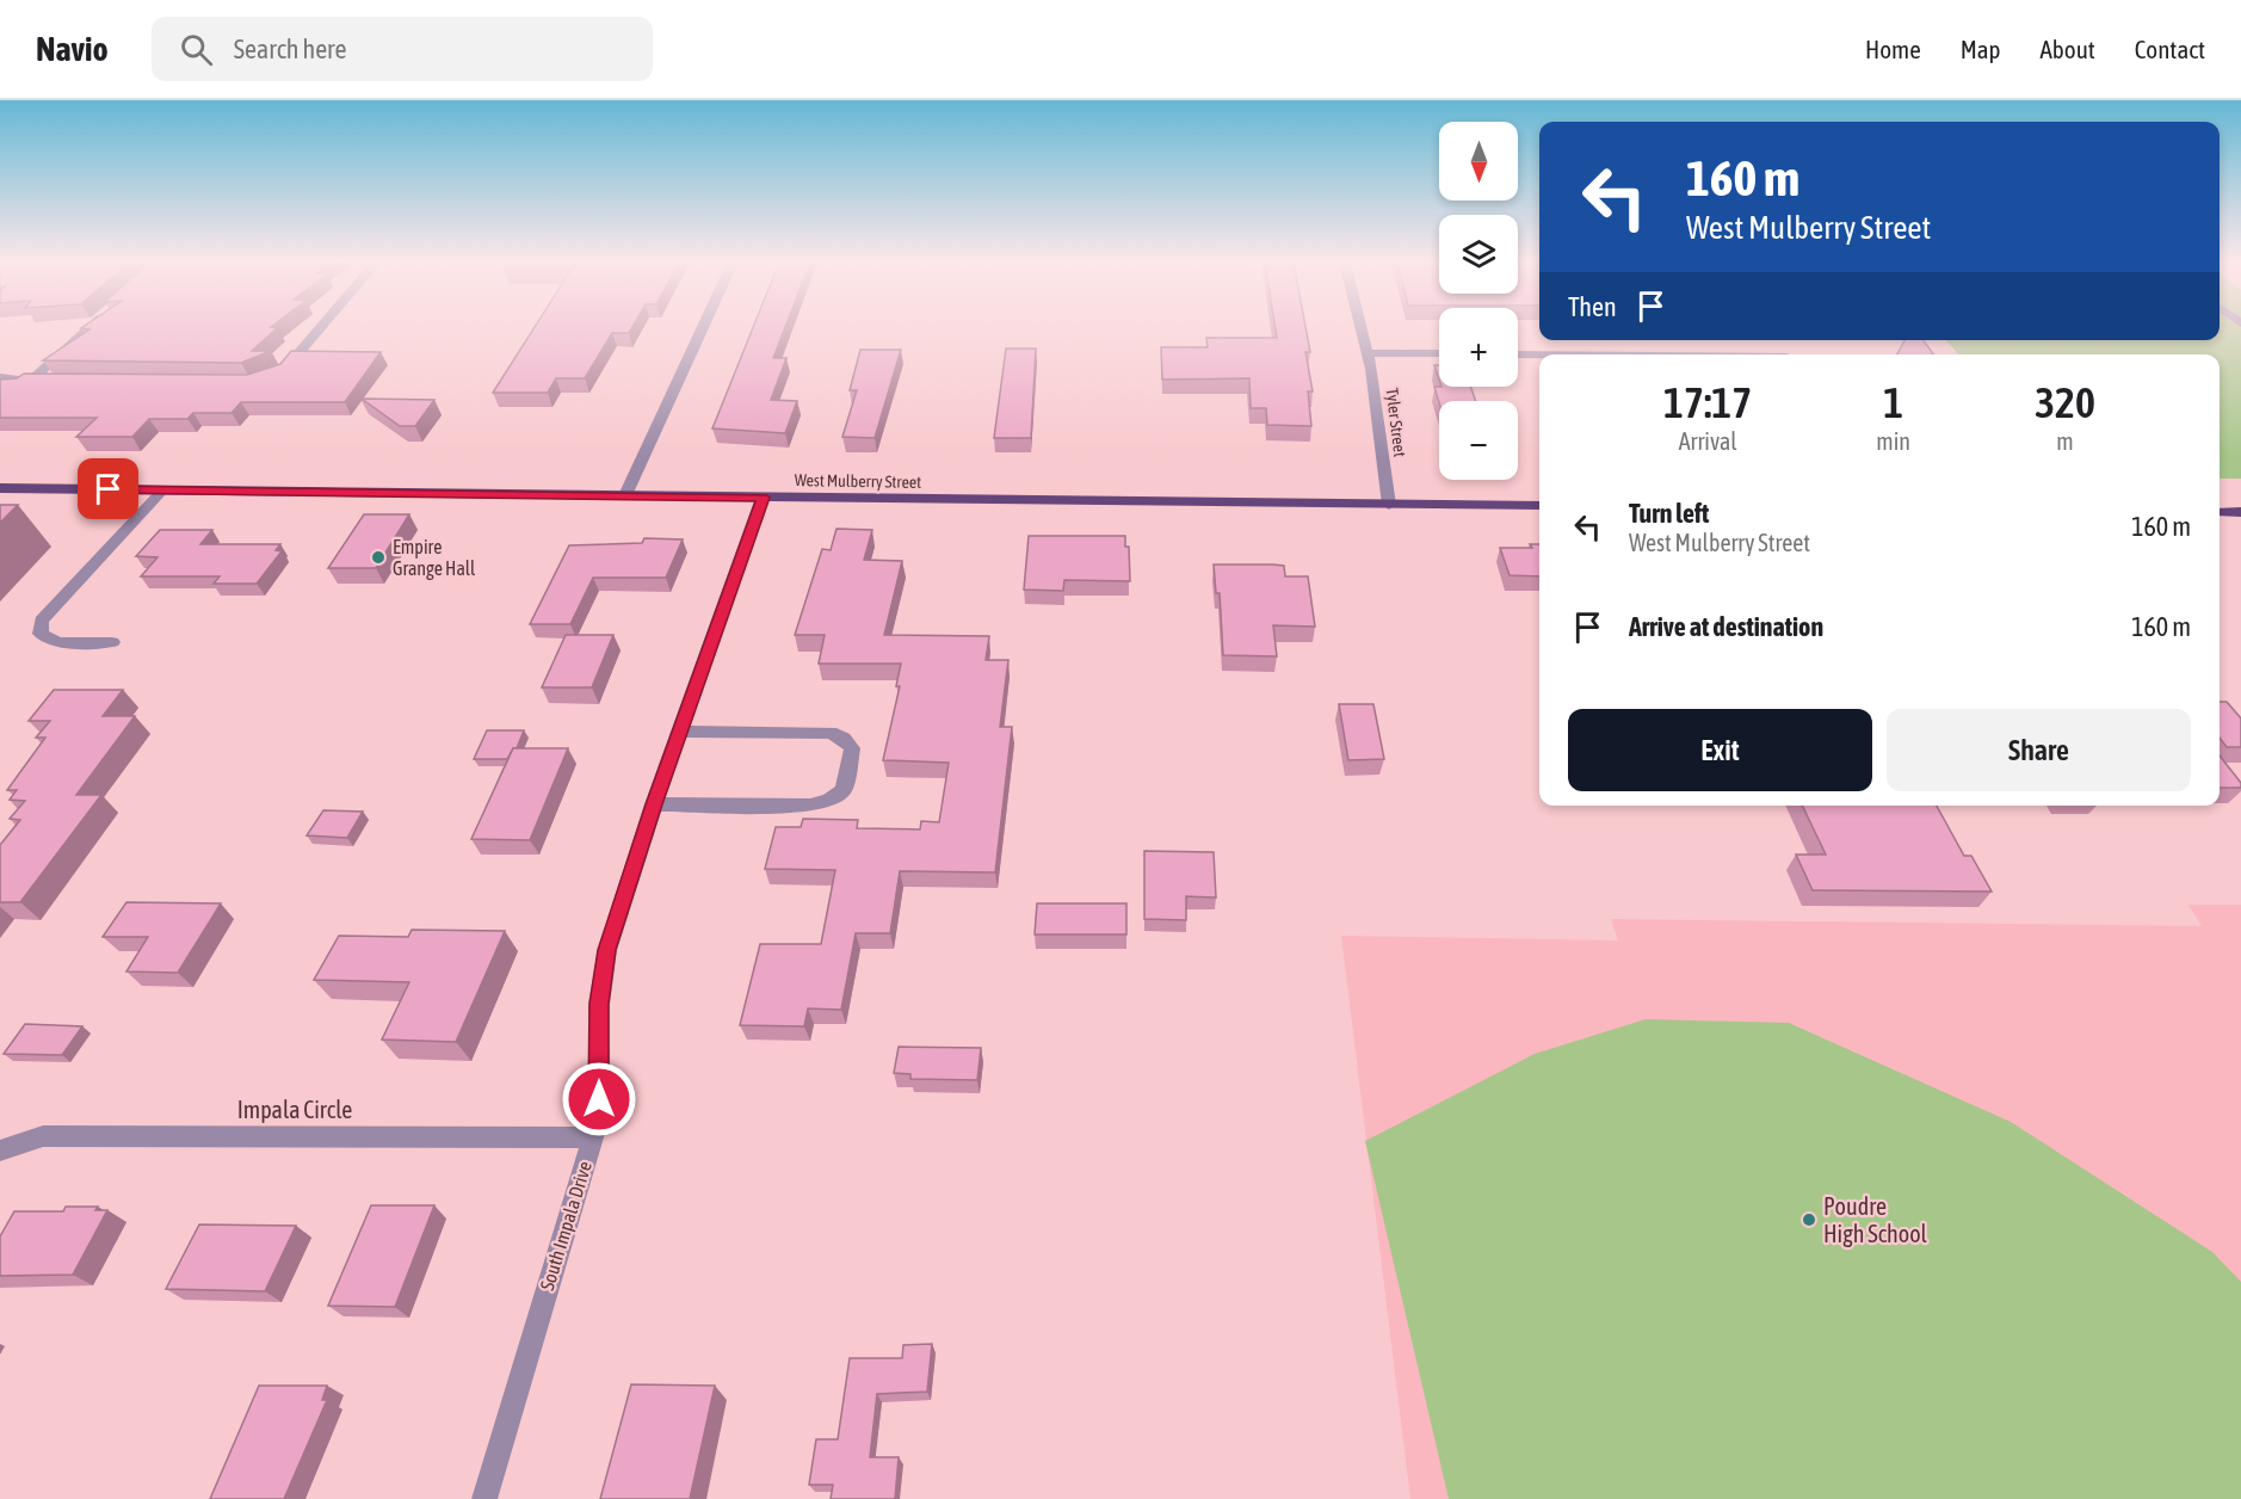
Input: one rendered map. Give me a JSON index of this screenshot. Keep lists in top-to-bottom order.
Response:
{
  "streets": {
    "main road": ["West Mulberry Street"],
    "street": ["Tyler Street", "Impala Circle", "South Impala Drive"]
  },
  "crossings": [
    ["Tyler Street", "West Mulberry Street"],
    ["West Mulberry Street", "South Impala Drive"],
    ["Impala Circle", "South Impala Drive"]
  ],
  "places": ["Empire Grange Hall", "Poudre High School"],
  "north": "bottom",
  "page": {
    "header": "Navio",
    "search": "Search here",
    "nav": [
      "Home",
      "Map",
      "About",
      "Contact"
    ],
    "map_buttons": ["+", "−"],
    "turn": ["160 m", "West Mulberry Street"],
    "then": "Then",
    "eta": [
      "17:17",
      "Arrival",
      "1",
      "min",
      "320",
      "m"
    ],
    "list": [
      {
        "name": "Turn left",
        "note": "West Mulberry Street",
        "value": "160 m"
      },
      {
        "name": "Arrive at destination",
        "value": "160 m"
      }
    ],
    "buttons": ["Exit", "Share"]
  }
}
